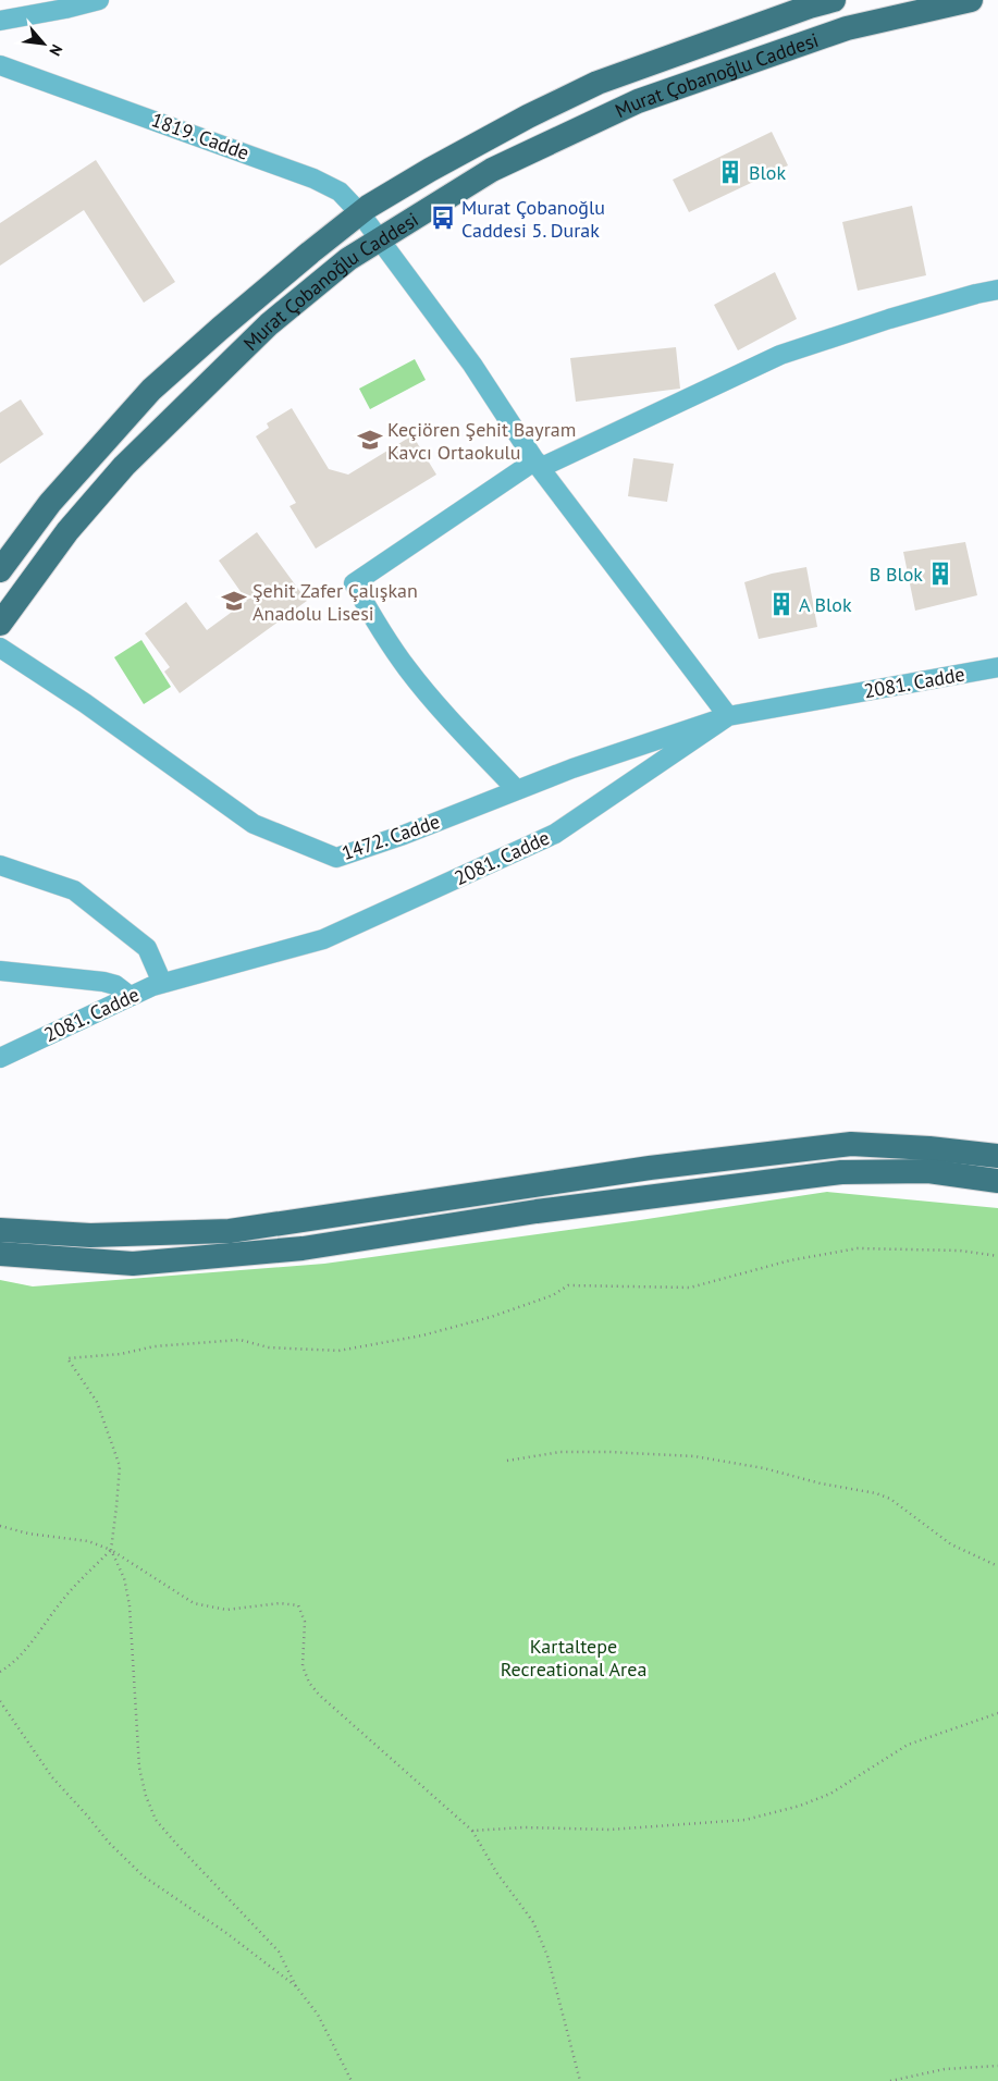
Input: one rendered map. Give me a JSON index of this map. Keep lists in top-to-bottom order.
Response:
{
  "streets": {
    "main road": ["Murat Çobanoğlu Caddesi"],
    "street": ["1819. Cadde", "2081. Cadde", "1472. Cadde"]
  },
  "crossings": [
    ["Murat Çobanoğlu Caddesi", "1819. Cadde"],
    ["1819. Cadde", "2081. Cadde"],
    ["1819. Cadde", "1472. Cadde"],
    ["2081. Cadde", "1472. Cadde"]
  ],
  "parks": ["Kartaltepe Recreational Area"],
  "places": {
    "building": ["Blok", "B Blok", "A Blok"],
    "bus stop": ["Murat Çobanoğlu Caddesi 5. Durak"],
    "school or university": ["Keçiören Şehit Bayram Kavcı Ortaokulu", "Şehit Zafer Çalışkan Anadolu Lisesi"]
  },
  "north": "bottom right"
}
